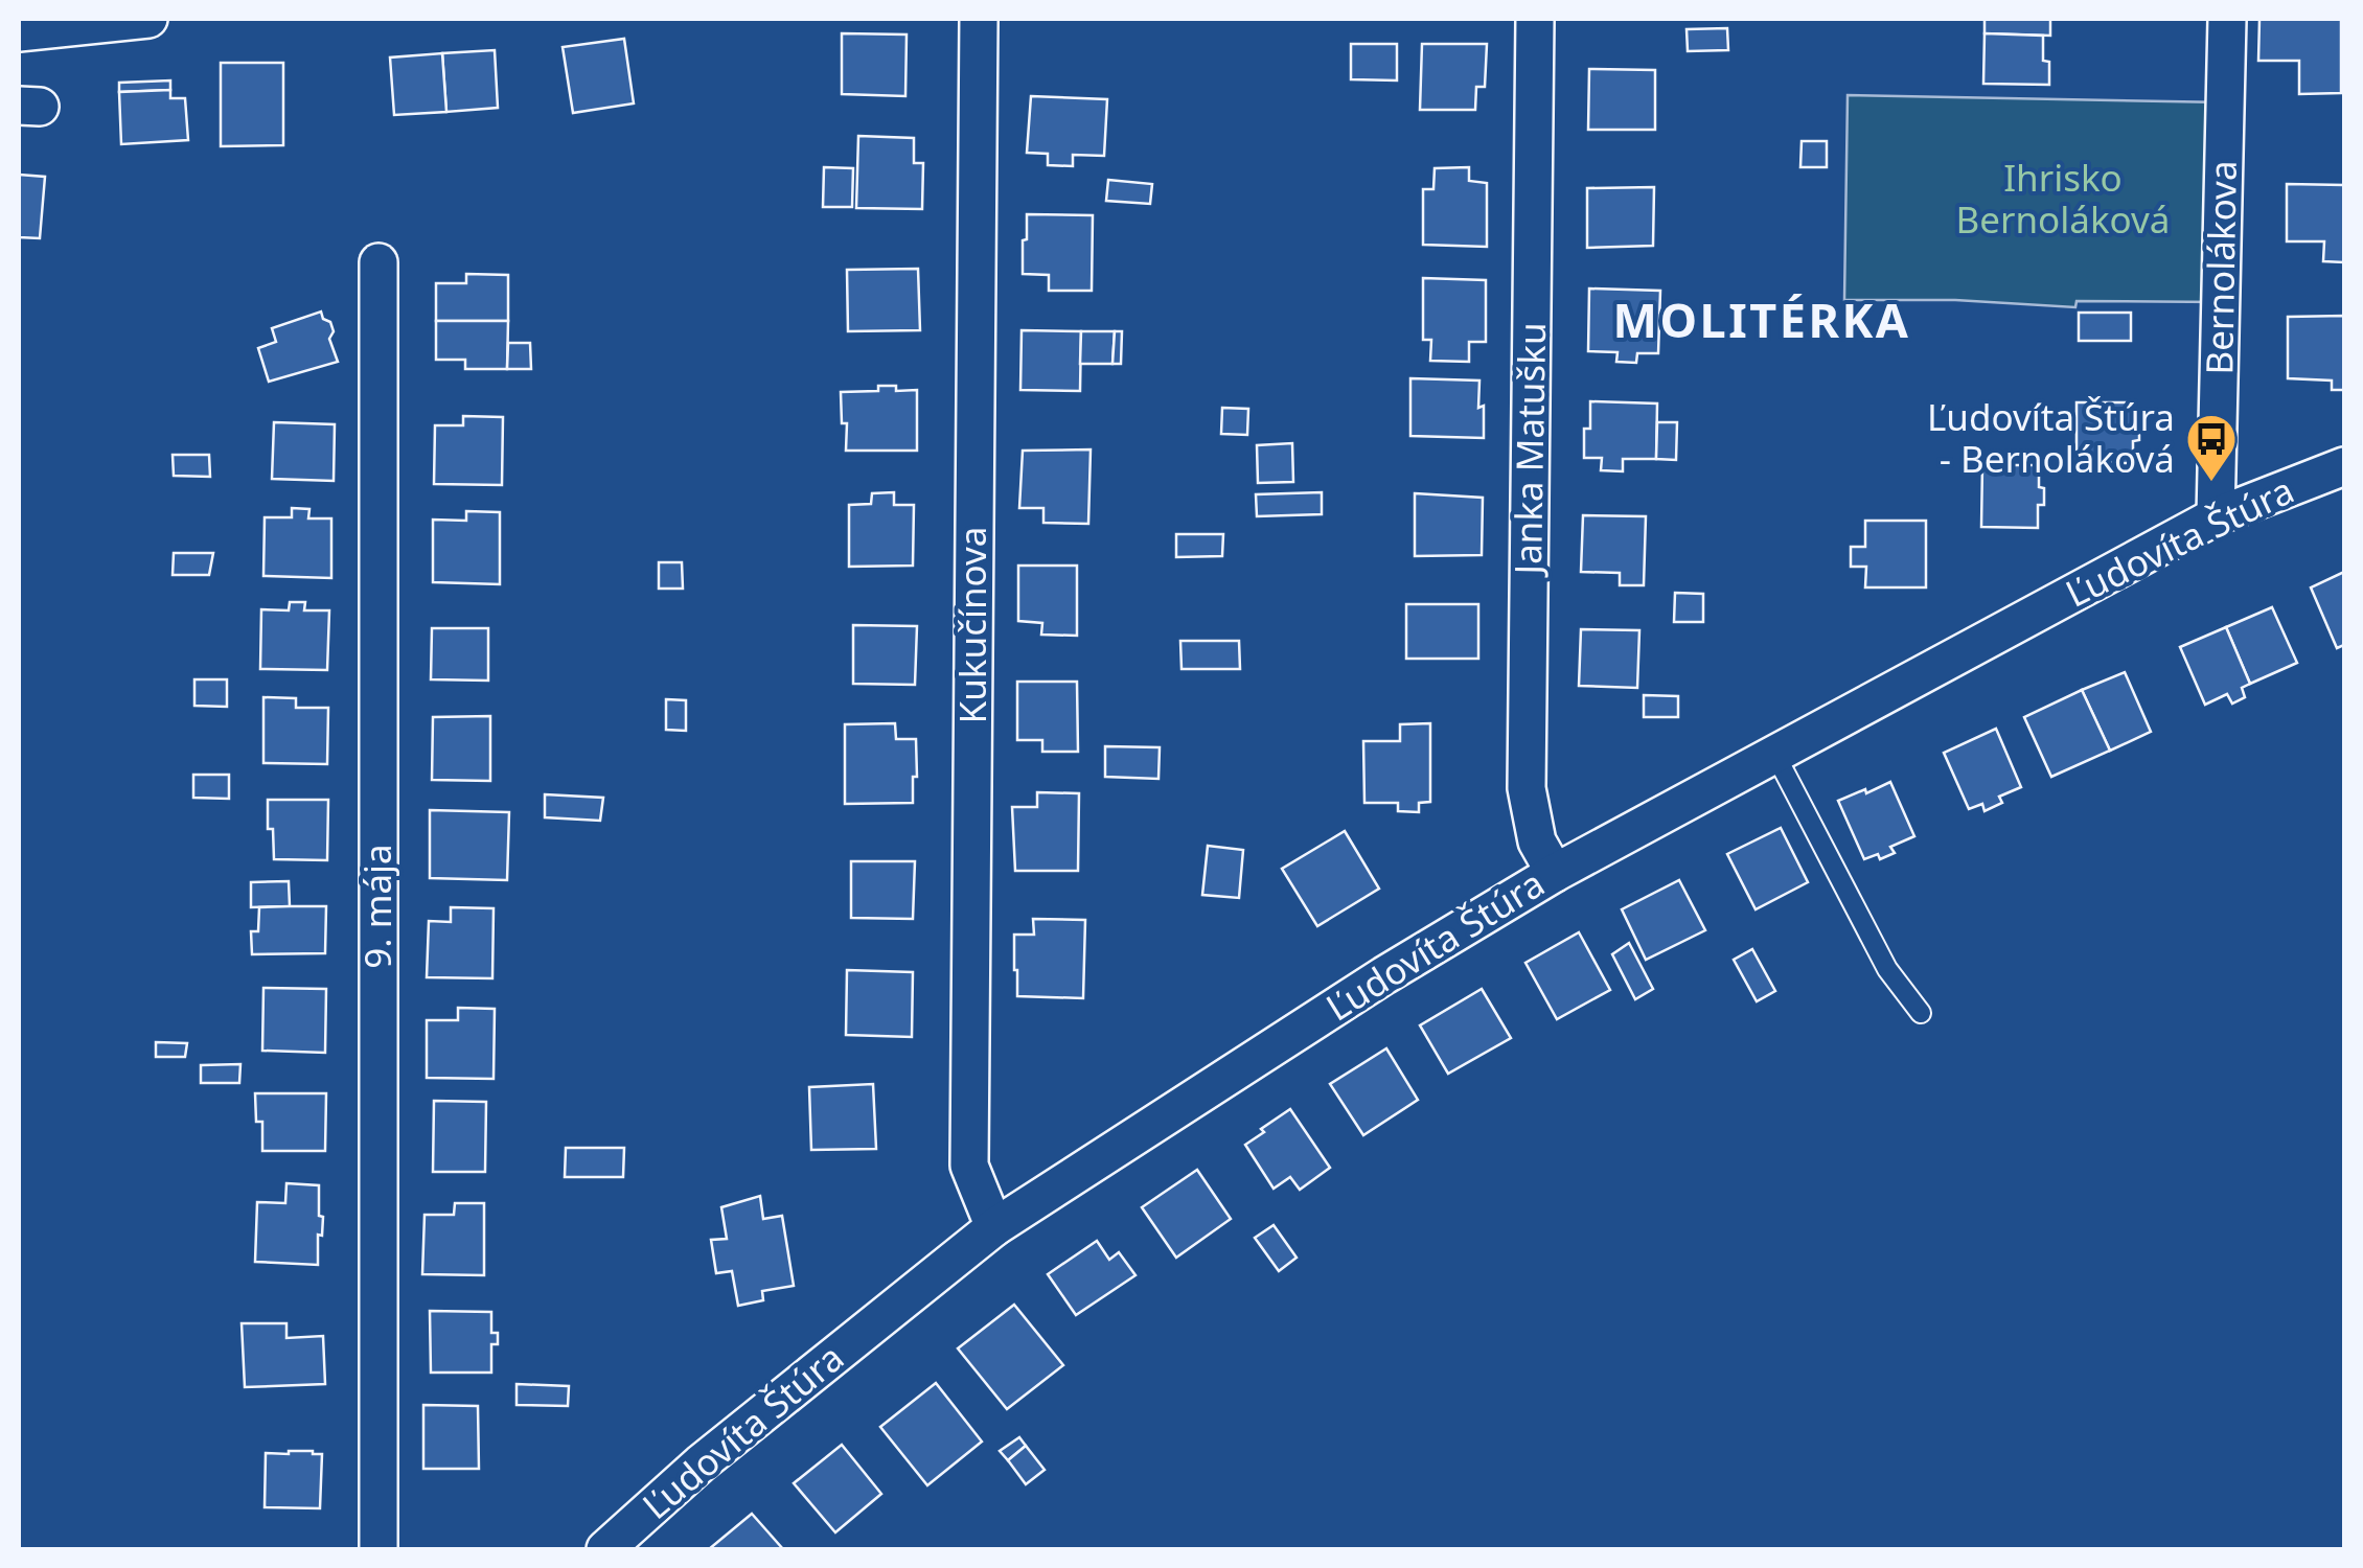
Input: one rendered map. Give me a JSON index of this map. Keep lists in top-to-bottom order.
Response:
{
  "streets": {
    "street": [
      "Bernolákova",
      "Janka Matušku",
      "Ľudovíta Štúra",
      "Kukučínova",
      "9. mája"
    ]
  },
  "crossings": [
    ["Bernolákova", "Ľudovíta Štúra"],
    ["Janka Matušku", "Ľudovíta Štúra"],
    ["Ľudovíta Štúra", "Kukučínova"]
  ],
  "districts": ["MOLITÉRKA"],
  "parks": ["Ihrisko Bernoláková"],
  "places": {
    "bus stop": ["Ľudovíta Štúra - Bernoláková"]
  }
}
